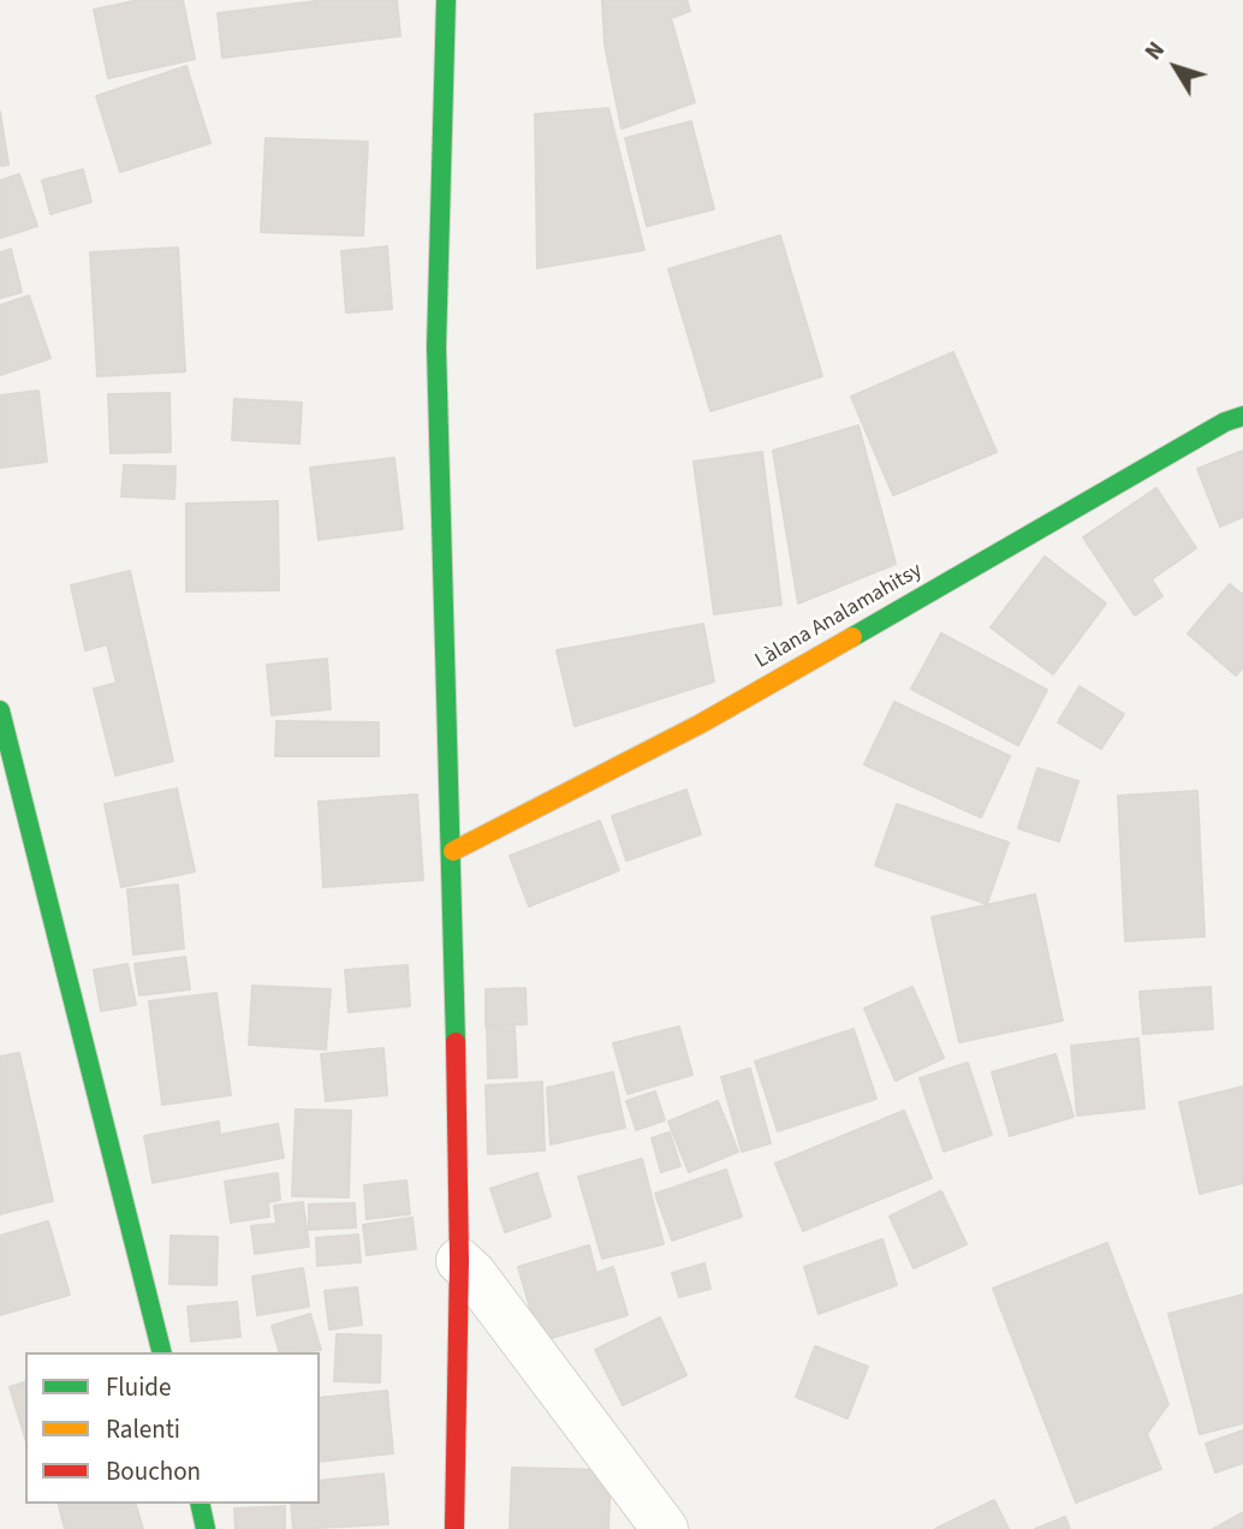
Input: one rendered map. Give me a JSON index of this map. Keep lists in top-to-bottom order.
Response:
{
  "streets": {
    "main road": ["Làlana Analamahitsy"]
  },
  "legend": ["Fluide", "Ralenti", "Bouchon"],
  "north": "top left"
}
